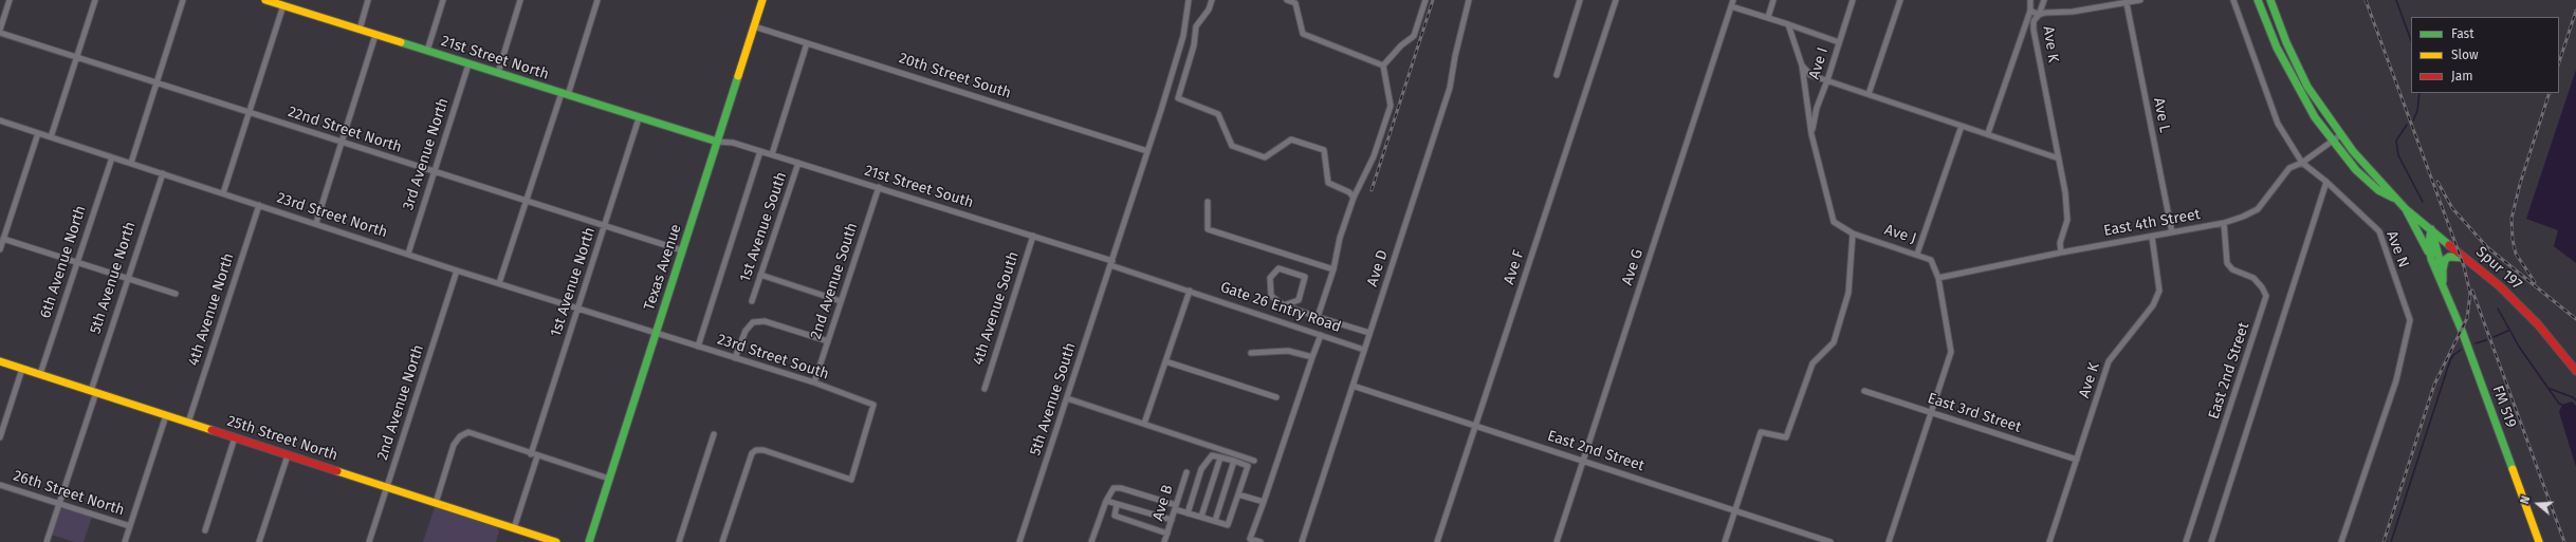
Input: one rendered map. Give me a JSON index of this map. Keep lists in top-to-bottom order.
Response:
{
  "streets": {
    "main road": [
      "21st Street North",
      "Texas Avenue",
      "Spur 197",
      "FM 519",
      "25th Street North"
    ],
    "street": [
      "Ave K",
      "Ave I",
      "20th Street South",
      "Ave L",
      "22nd Street North",
      "3rd Avenue North",
      "21st Street South",
      "23rd Street North",
      "East 4th Street",
      "1st Avenue South",
      "Ave J",
      "Ave N",
      "6th Avenue North",
      "Ave F",
      "Ave G",
      "Ave D",
      "5th Avenue North",
      "2nd Avenue South",
      "1st Avenue North",
      "Gate 26 Entry Road",
      "4th Avenue South",
      "4th Avenue North",
      "23rd Street South",
      "East 2nd Street",
      "5th Avenue South",
      "2nd Avenue North",
      "East 3rd Street",
      "26th Street North",
      "Ave B"
    ]
  },
  "crossings": [
    ["Ave K", "Ave L"],
    ["Ave K", "East 4th Street"],
    ["Ave K", "East 3rd Street"],
    ["21st Street North", "3rd Avenue North"],
    ["21st Street North", "21st Street South"],
    ["21st Street North", "Texas Avenue"],
    ["21st Street North", "1st Avenue North"],
    ["Ave I", "Ave J"],
    ["20th Street South", "Texas Avenue"],
    ["20th Street South", "5th Avenue South"],
    ["Ave L", "East 4th Street"],
    ["22nd Street North", "3rd Avenue North"],
    ["22nd Street North", "Texas Avenue"],
    ["22nd Street North", "1st Avenue North"],
    ["3rd Avenue North", "23rd Street North"],
    ["21st Street South", "1st Avenue South"],
    ["21st Street South", "Texas Avenue"],
    ["21st Street South", "2nd Avenue South"],
    ["21st Street South", "Gate 26 Entry Road"],
    ["21st Street South", "4th Avenue South"],
    ["21st Street South", "5th Avenue South"],
    ["23rd Street North", "6th Avenue North"],
    ["23rd Street North", "Texas Avenue"],
    ["23rd Street North", "5th Avenue North"],
    ["23rd Street North", "1st Avenue North"],
    ["23rd Street North", "4th Avenue North"],
    ["23rd Street North", "23rd Street South"],
    ["23rd Street North", "2nd Avenue North"],
    ["East 4th Street", "Ave J"],
    ["East 4th Street", "Ave N"],
    ["East 4th Street", "East 2nd Street"],
    ["Ave J", "East 3rd Street"],
    ["6th Avenue North", "25th Street North"],
    ["Texas Avenue", "23rd Street South"],
    ["Ave F", "East 2nd Street"],
    ["Ave G", "East 2nd Street"],
    ["Ave D", "Gate 26 Entry Road"],
    ["Ave D", "East 2nd Street"],
    ["Spur 197", "FM 519"],
    ["5th Avenue North", "25th Street North"],
    ["5th Avenue North", "26th Street North"],
    ["2nd Avenue South", "23rd Street South"],
    ["4th Avenue North", "25th Street North"],
    ["2nd Avenue North", "25th Street North"]
  ],
  "legend": ["Fast", "Slow", "Jam"],
  "north": "left"
}
